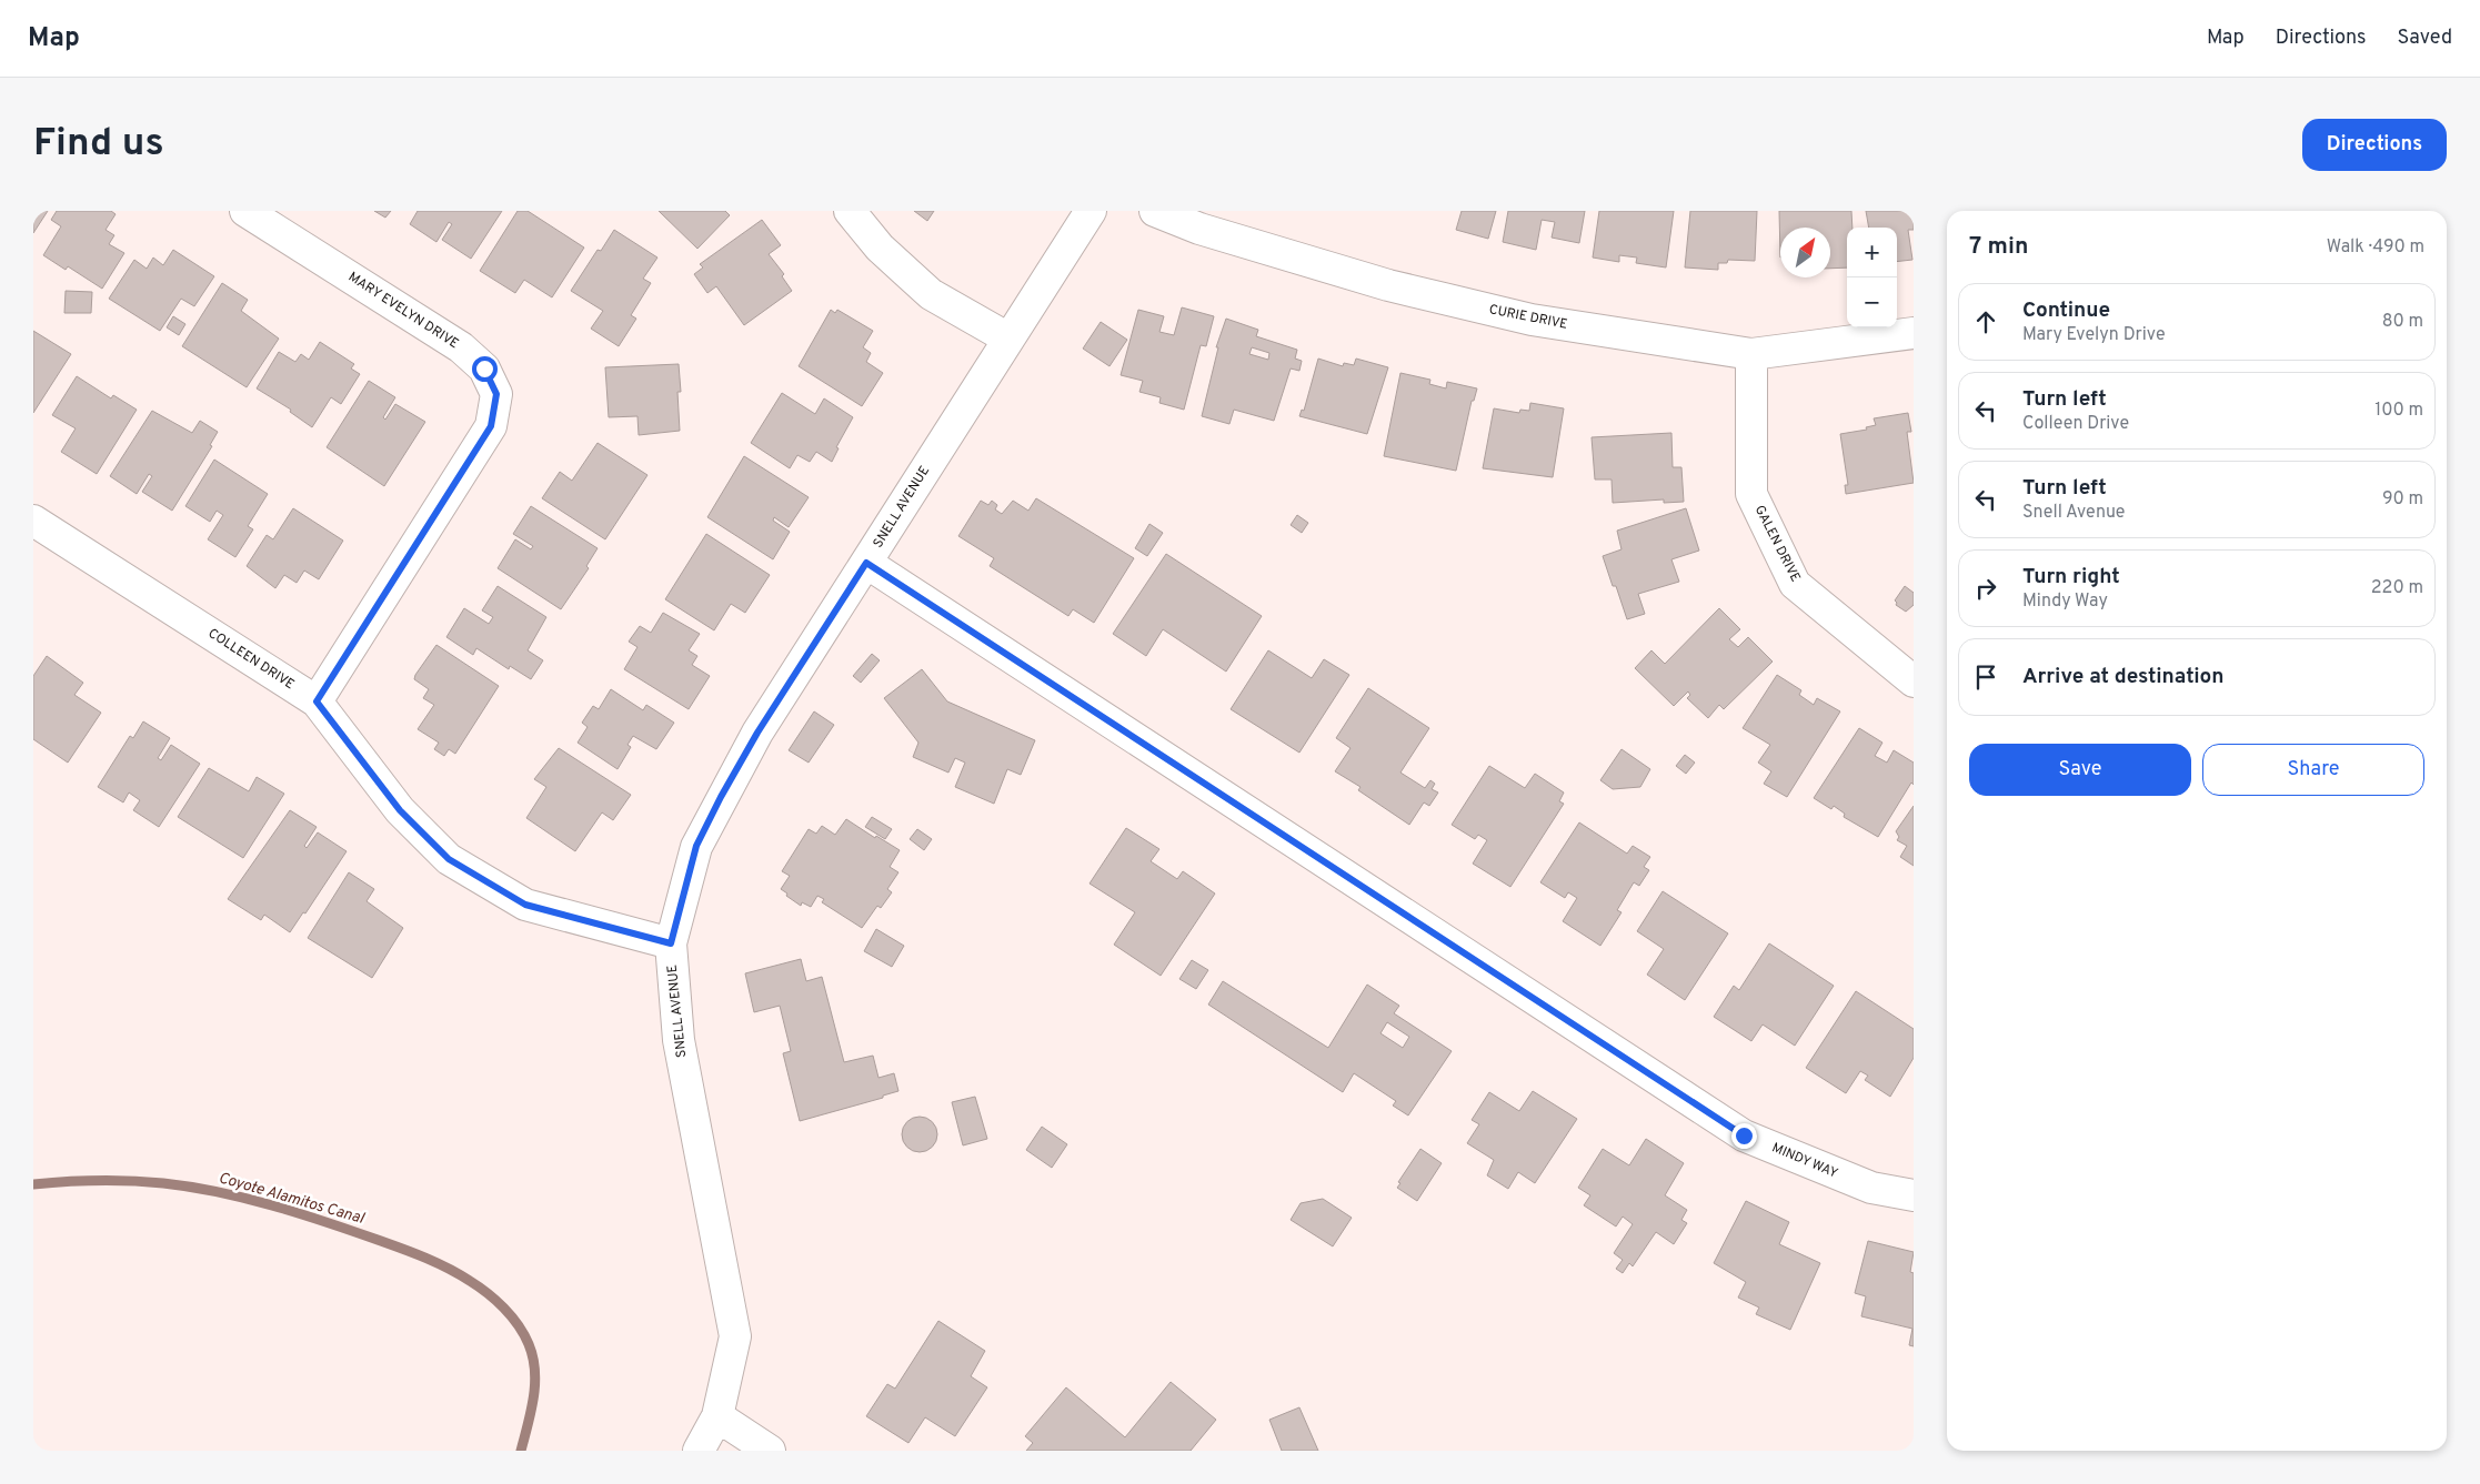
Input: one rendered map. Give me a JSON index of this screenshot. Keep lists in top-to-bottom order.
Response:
{
  "streets": {
    "street": [
      "MARY EVELYN DRIVE",
      "CURIE DRIVE",
      "SNELL AVENUE",
      "GALEN DRIVE",
      "COLLEEN DRIVE",
      "MINDY WAY"
    ]
  },
  "crossings": [
    ["MARY EVELYN DRIVE", "COLLEEN DRIVE"],
    ["CURIE DRIVE", "GALEN DRIVE"],
    ["SNELL AVENUE", "COLLEEN DRIVE"],
    ["SNELL AVENUE", "MINDY WAY"]
  ],
  "water": ["Coyote Alamitos Canal"],
  "north": "top right",
  "page": {
    "header": "Map",
    "nav": ["Map", "Directions", "Saved"],
    "buttons": [
      "Directions",
      ["Save", "Share"]
    ],
    "title": "Find us",
    "heading": ["7 min", "Walk · 490 m"],
    "map_buttons": ["+", "−"],
    "list": [
      ["Continue", "Mary Evelyn Drive", "80 m"],
      ["Turn left", "Colleen Drive", "100 m"],
      ["Turn left", "Snell Avenue", "90 m"],
      ["Turn right", "Mindy Way", "220 m"],
      "Arrive at destination"
    ]
  }
}
